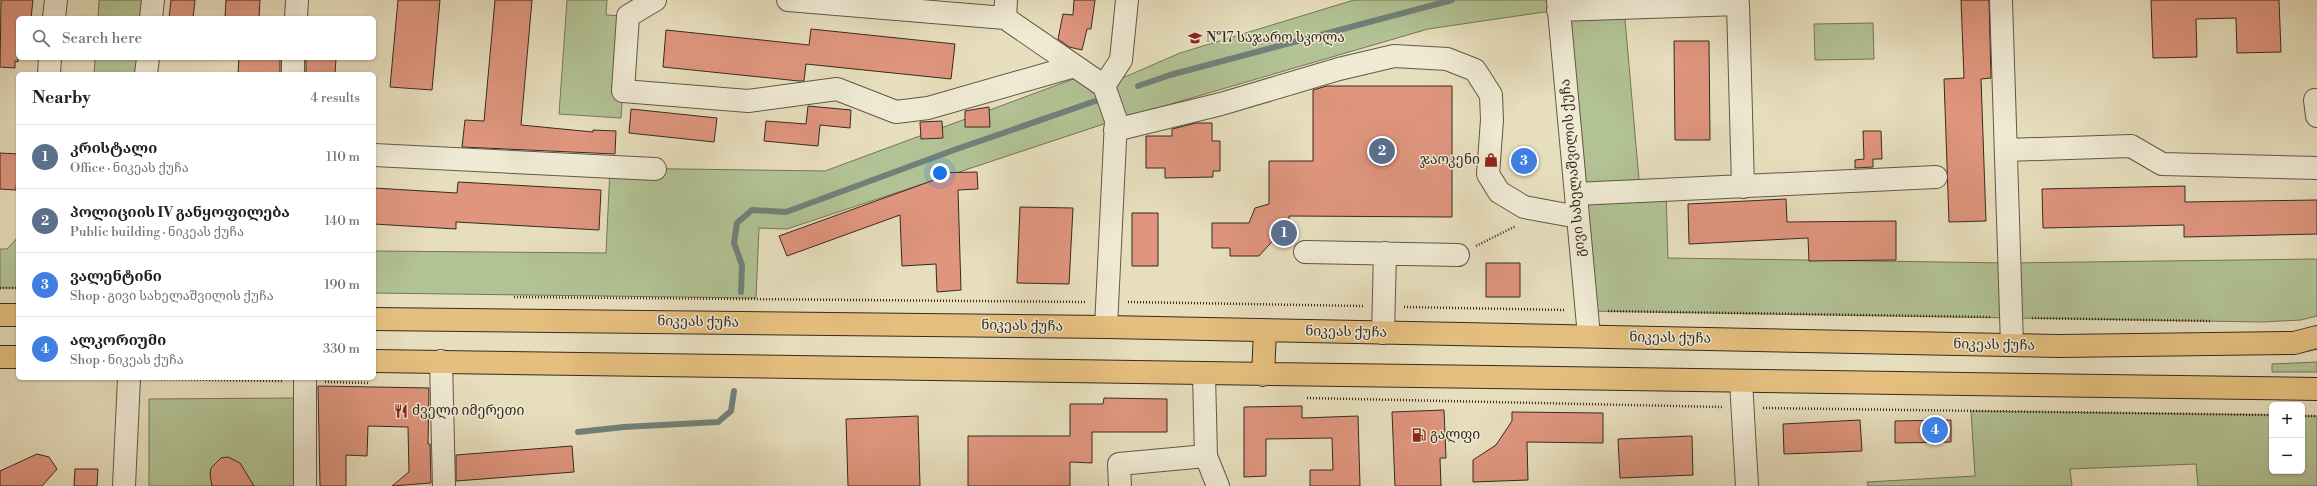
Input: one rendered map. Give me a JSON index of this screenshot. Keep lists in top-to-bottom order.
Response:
{
  "streets": {
    "main road": ["ნიკეას ქუჩა"],
    "street": ["გივი სახელაშვილის ქუჩა"]
  },
  "crossings": [
    ["გივი სახელაშვილის ქუჩა", "ნიკეას ქუჩა"]
  ],
  "places": {
    "school or university": ["№17 საჯარო სკოლა"],
    "shop": ["ჯაოკენი"],
    "restaurant": ["ძველი იმერეთი"],
    "fuel station": ["გალფი"]
  },
  "page": {
    "search": "Search here",
    "heading": ["Nearby", "4 results"],
    "list": [
      {
        "mark": "1",
        "name": "კრისტალი",
        "note": "Office · ნიკეას ქუჩა",
        "value": "110 m"
      },
      {
        "mark": "2",
        "name": "პოლიციის IV განყოფილება",
        "note": "Public building · ნიკეას ქუჩა",
        "value": "140 m"
      },
      {
        "mark": "3",
        "name": "ვალენტინი",
        "note": "Shop · გივი სახელაშვილის ქუჩა",
        "value": "190 m"
      },
      {
        "mark": "4",
        "name": "ალკორიუმი",
        "note": "Shop · ნიკეას ქუჩა",
        "value": "330 m"
      }
    ],
    "pins": [
      "2",
      "3",
      "1",
      "4"
    ],
    "map_buttons": ["+", "−"]
  }
}
